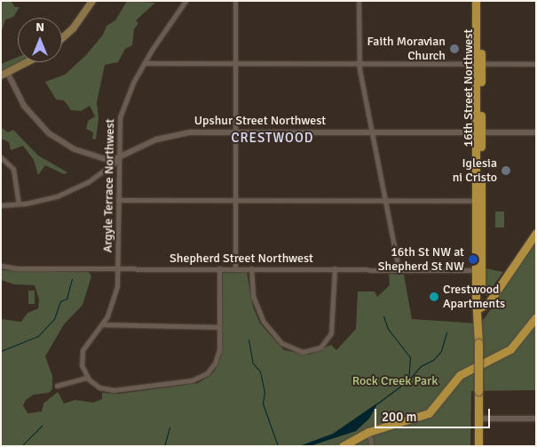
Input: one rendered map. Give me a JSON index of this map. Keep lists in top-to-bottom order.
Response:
{
  "streets": {
    "main road": ["16th Street Northwest"],
    "street": ["Upshur Street Northwest", "Argyle Terrace Northwest", "Shepherd Street Northwest"]
  },
  "crossings": [
    ["16th Street Northwest", "Upshur Street Northwest"],
    ["16th Street Northwest", "Shepherd Street Northwest"],
    ["Upshur Street Northwest", "Argyle Terrace Northwest"],
    ["Argyle Terrace Northwest", "Shepherd Street Northwest"]
  ],
  "districts": ["CRESTWOOD"],
  "parks": ["Rock Creek Park"],
  "places": [
    "Faith Moravian Church",
    "Iglesia ni Cristo",
    "16th St NW at Shepherd St NW",
    "Crestwood Apartments"
  ],
  "scale_bar": "200 m",
  "north": "top"
}
